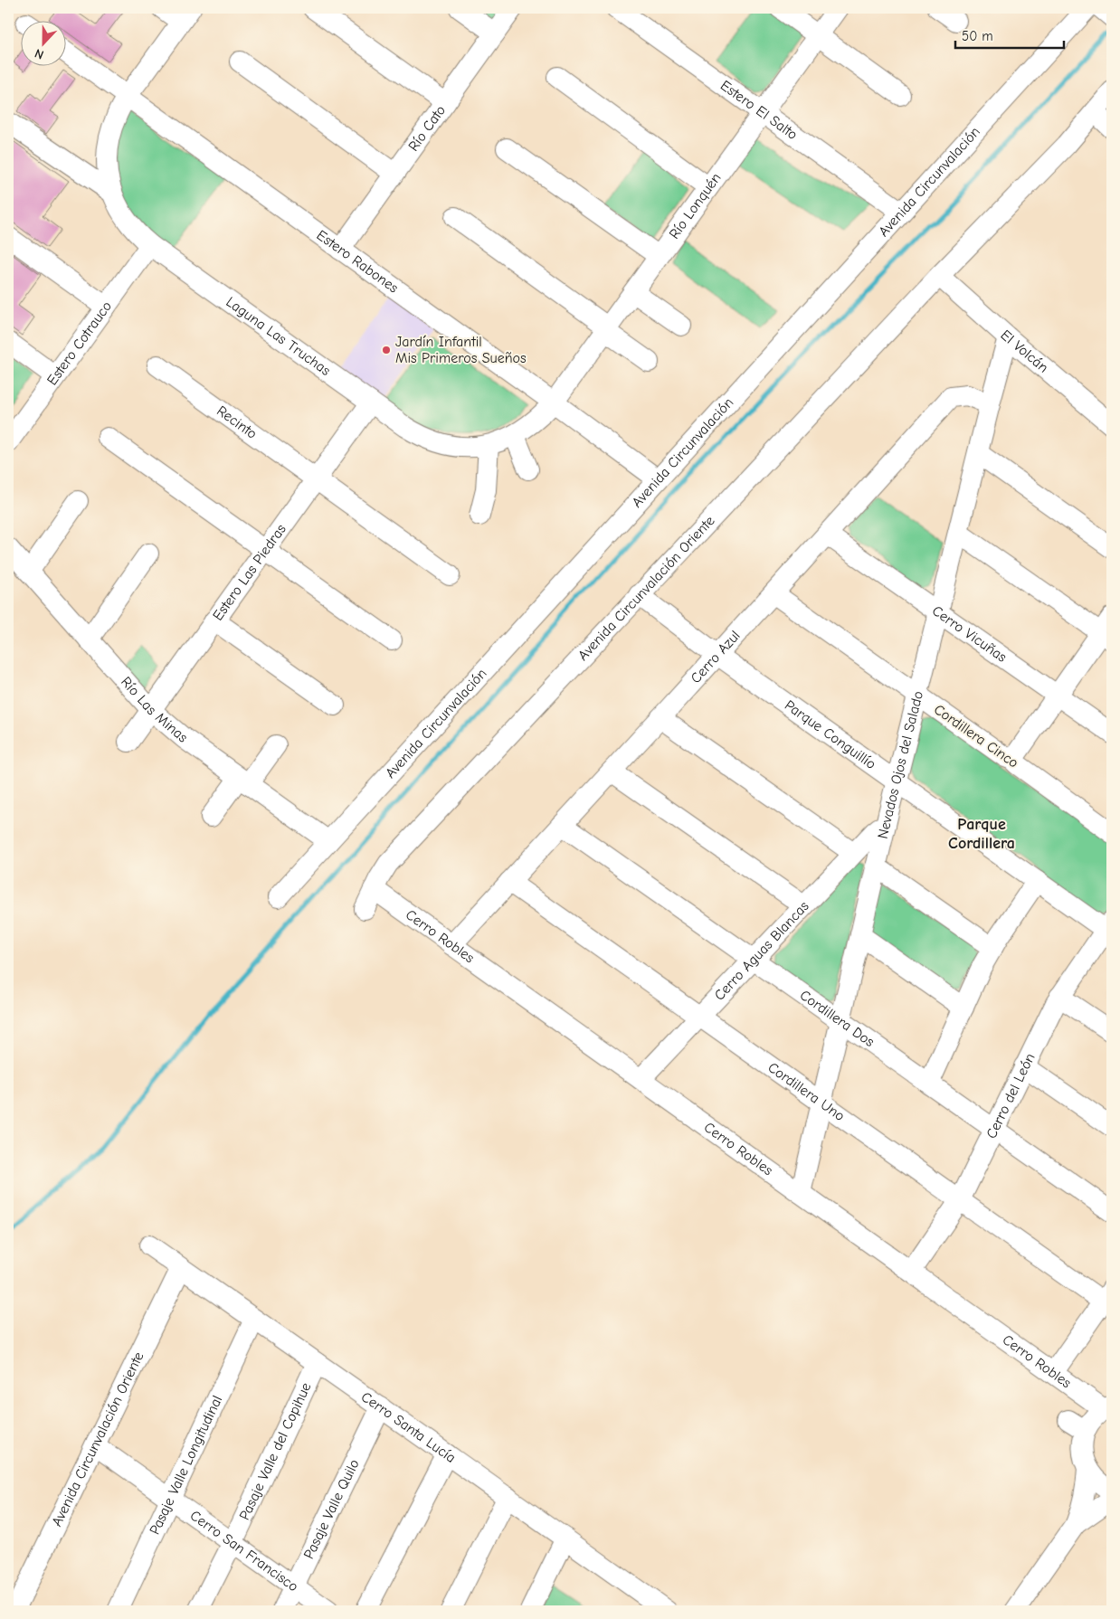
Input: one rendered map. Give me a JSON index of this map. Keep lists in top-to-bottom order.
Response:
{
  "streets": {
    "street": [
      "Estero El Salto",
      "Río Cato",
      "Avenida Circunvalación",
      "Río Lonquén",
      "Estero Rabones",
      "Laguna Las Truchas",
      "Estero Cotrauco",
      "El Volcán",
      "Recinto",
      "Estero Las Piedras",
      "Avenida Circunvalación Oriente",
      "Cerro Vicuñas",
      "Cerro Azul",
      "Río Las Minas",
      "Parque Conguillío",
      "Cordillera Cinco",
      "Nevados Ojos del Salado",
      "Cerro Robles",
      "Cerro Aguas Blancas",
      "Cordillera Dos",
      "Cordillera Uno",
      "Cerro del León",
      "Cerro Santa Lucía",
      "Pasaje Valle del Copihue",
      "Pasaje Valle Longitudinal",
      "Pasaje Valle Quilo",
      "Cerro San Francisco"
    ]
  },
  "crossings": [
    ["Estero El Salto", "Avenida Circunvalación"],
    ["Estero El Salto", "Río Lonquén"],
    ["Río Cato", "Estero Rabones"],
    ["Avenida Circunvalación", "Estero Rabones"],
    ["Avenida Circunvalación", "Río Las Minas"],
    ["Río Lonquén", "Estero Rabones"],
    ["Río Lonquén", "Laguna Las Truchas"],
    ["Estero Rabones", "Laguna Las Truchas"],
    ["Laguna Las Truchas", "Estero Cotrauco"],
    ["Laguna Las Truchas", "Estero Las Piedras"],
    ["El Volcán", "Avenida Circunvalación Oriente"],
    ["El Volcán", "Nevados Ojos del Salado"],
    ["Recinto", "Estero Las Piedras"],
    ["Estero Las Piedras", "Río Las Minas"],
    ["Avenida Circunvalación Oriente", "Parque Conguillío"],
    ["Avenida Circunvalación Oriente", "Cerro Robles"],
    ["Avenida Circunvalación Oriente", "Cerro Santa Lucía"],
    ["Avenida Circunvalación Oriente", "Cerro San Francisco"],
    ["Cerro Vicuñas", "Cerro Azul"],
    ["Cerro Vicuñas", "Nevados Ojos del Salado"],
    ["Cerro Azul", "Parque Conguillío"],
    ["Cerro Azul", "Cordillera Cinco"],
    ["Cerro Azul", "Nevados Ojos del Salado"],
    ["Cerro Azul", "Cerro Robles"],
    ["Cerro Azul", "Cordillera Dos"],
    ["Cerro Azul", "Cordillera Uno"],
    ["Parque Conguillío", "Nevados Ojos del Salado"],
    ["Parque Conguillío", "Cerro del León"],
    ["Cordillera Cinco", "Nevados Ojos del Salado"],
    ["Nevados Ojos del Salado", "Cerro Robles"],
    ["Nevados Ojos del Salado", "Cerro Aguas Blancas"],
    ["Nevados Ojos del Salado", "Cordillera Dos"],
    ["Nevados Ojos del Salado", "Cordillera Uno"],
    ["Cerro Robles", "Cerro Aguas Blancas"],
    ["Cerro Robles", "Cerro del León"],
    ["Cerro Aguas Blancas", "Cordillera Dos"],
    ["Cerro Aguas Blancas", "Cordillera Uno"],
    ["Cordillera Dos", "Cerro del León"],
    ["Cordillera Uno", "Cerro del León"],
    ["Cerro Santa Lucía", "Pasaje Valle del Copihue"],
    ["Cerro Santa Lucía", "Pasaje Valle Longitudinal"],
    ["Cerro Santa Lucía", "Pasaje Valle Quilo"],
    ["Pasaje Valle del Copihue", "Cerro San Francisco"],
    ["Pasaje Valle Longitudinal", "Cerro San Francisco"],
    ["Pasaje Valle Quilo", "Cerro San Francisco"]
  ],
  "districts": ["Parque Cordillera"],
  "places": ["Jardín Infantil Mis Primeros Sueños"],
  "scale_bar": "50 m",
  "north": "bottom"
}
